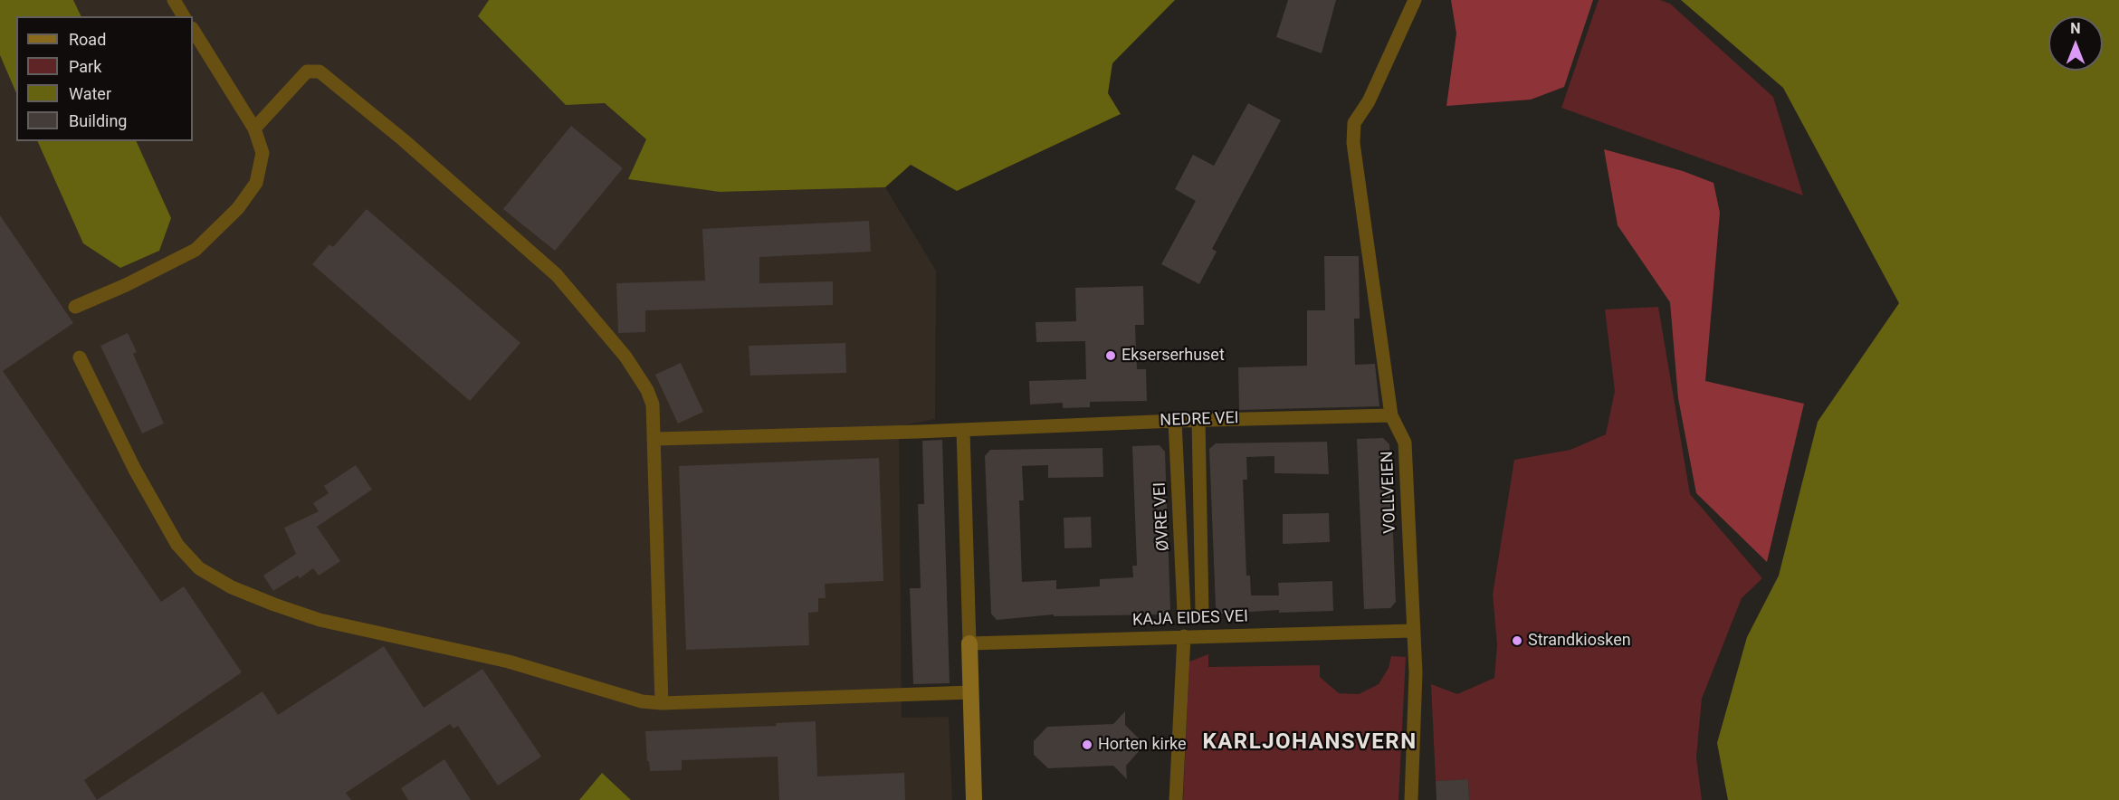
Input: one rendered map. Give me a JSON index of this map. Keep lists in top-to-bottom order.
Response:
{
  "streets": {
    "street": [
      "NEDRE VEI",
      "VOLLVEIEN",
      "ØVRE VEI",
      "KAJA EIDES VEI"
    ]
  },
  "crossings": [
    ["NEDRE VEI", "VOLLVEIEN"],
    ["NEDRE VEI", "ØVRE VEI"],
    ["VOLLVEIEN", "KAJA EIDES VEI"]
  ],
  "districts": ["KARLJOHANSVERN"],
  "places": ["Ekserserhuset", "Strandkiosken", "Horten kirke"],
  "legend": [
    "Road",
    "Park",
    "Water",
    "Building"
  ],
  "north": "top"
}
